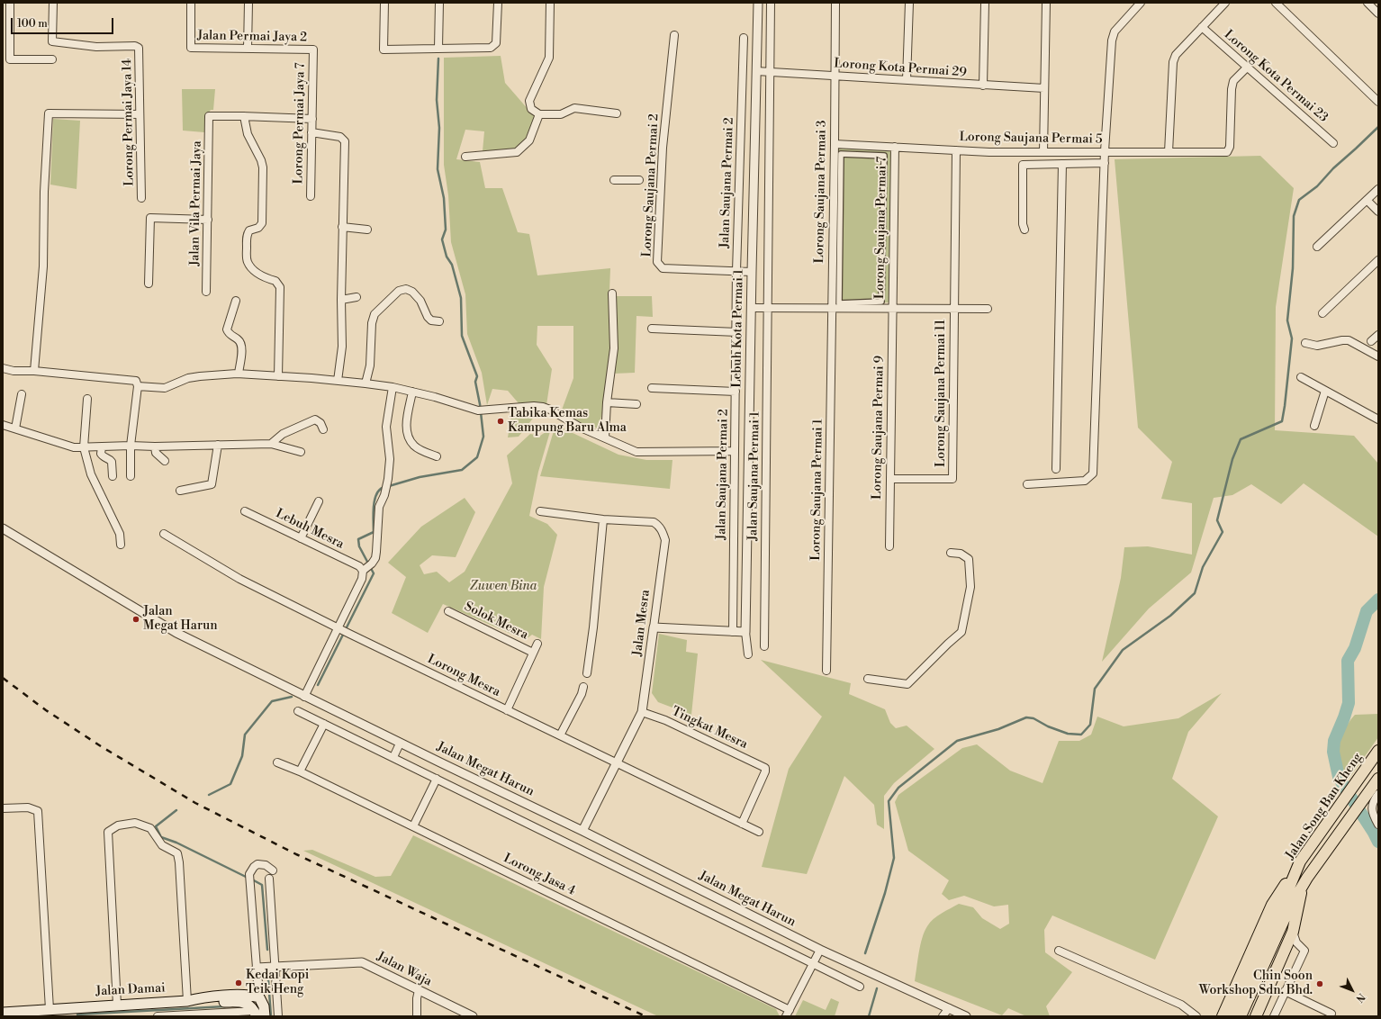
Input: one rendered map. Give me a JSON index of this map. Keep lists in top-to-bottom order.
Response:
{
  "streets": {
    "main road": ["Jalan Song Ban Kheng", "Jalan Damai"],
    "street": [
      "Jalan Permai Jaya 2",
      "Lorong Kota Permai 29",
      "Lorong Kota Permai 23",
      "Lorong Permai Jaya 14",
      "Lorong Permai Jaya 7",
      "Lorong Saujana Permai 5",
      "Jalan Saujana Permai 2",
      "Lorong Saujana Permai 2",
      "Lorong Saujana Permai 3",
      "Jalan Vila Permai Jaya",
      "Lorong Saujana Permai 7",
      "Lebuh Kota Permai 1",
      "Lorong Saujana Permai 11",
      "Lorong Saujana Permai 9",
      "Jalan Saujana Permai 1",
      "Lorong Saujana Permai 1",
      "Lebuh Mesra",
      "Solok Mesra",
      "Jalan Mesra",
      "Lorong Mesra",
      "Tingkat Mesra",
      "Jalan Megat Harun",
      "Lorong Jasa 4",
      "Jalan Waja"
    ]
  },
  "crossings": [
    ["Jalan Permai Jaya 2", "Lorong Permai Jaya 7"],
    ["Lorong Kota Permai 29", "Lorong Saujana Permai 3"],
    ["Lorong Kota Permai 29", "Lebuh Kota Permai 1"],
    ["Lorong Kota Permai 23", "Lorong Saujana Permai 5"],
    ["Lorong Saujana Permai 5", "Lorong Saujana Permai 3"],
    ["Lorong Saujana Permai 5", "Lorong Saujana Permai 7"],
    ["Lorong Saujana Permai 5", "Lorong Saujana Permai 11"],
    ["Jalan Saujana Permai 2", "Lorong Saujana Permai 2"],
    ["Lorong Saujana Permai 2", "Lebuh Kota Permai 1"],
    ["Lorong Saujana Permai 3", "Lorong Saujana Permai 1"],
    ["Lorong Saujana Permai 7", "Lorong Saujana Permai 9"],
    ["Lorong Saujana Permai 11", "Lorong Saujana Permai 9"],
    ["Solok Mesra", "Lorong Mesra"],
    ["Jalan Mesra", "Lorong Mesra"],
    ["Jalan Mesra", "Tingkat Mesra"],
    ["Jalan Mesra", "Jalan Megat Harun"],
    ["Lorong Mesra", "Tingkat Mesra"]
  ],
  "parks": ["Zuwen Bina"],
  "places": [
    "Tabika Kemas Kampung Baru Alma",
    "Jalan Megat Harun",
    "Kedai Kopi Teik Heng",
    "Chin Soon Workshop Sdn. Bhd."
  ],
  "scale_bar": "100 m",
  "north": "bottom right"
}
